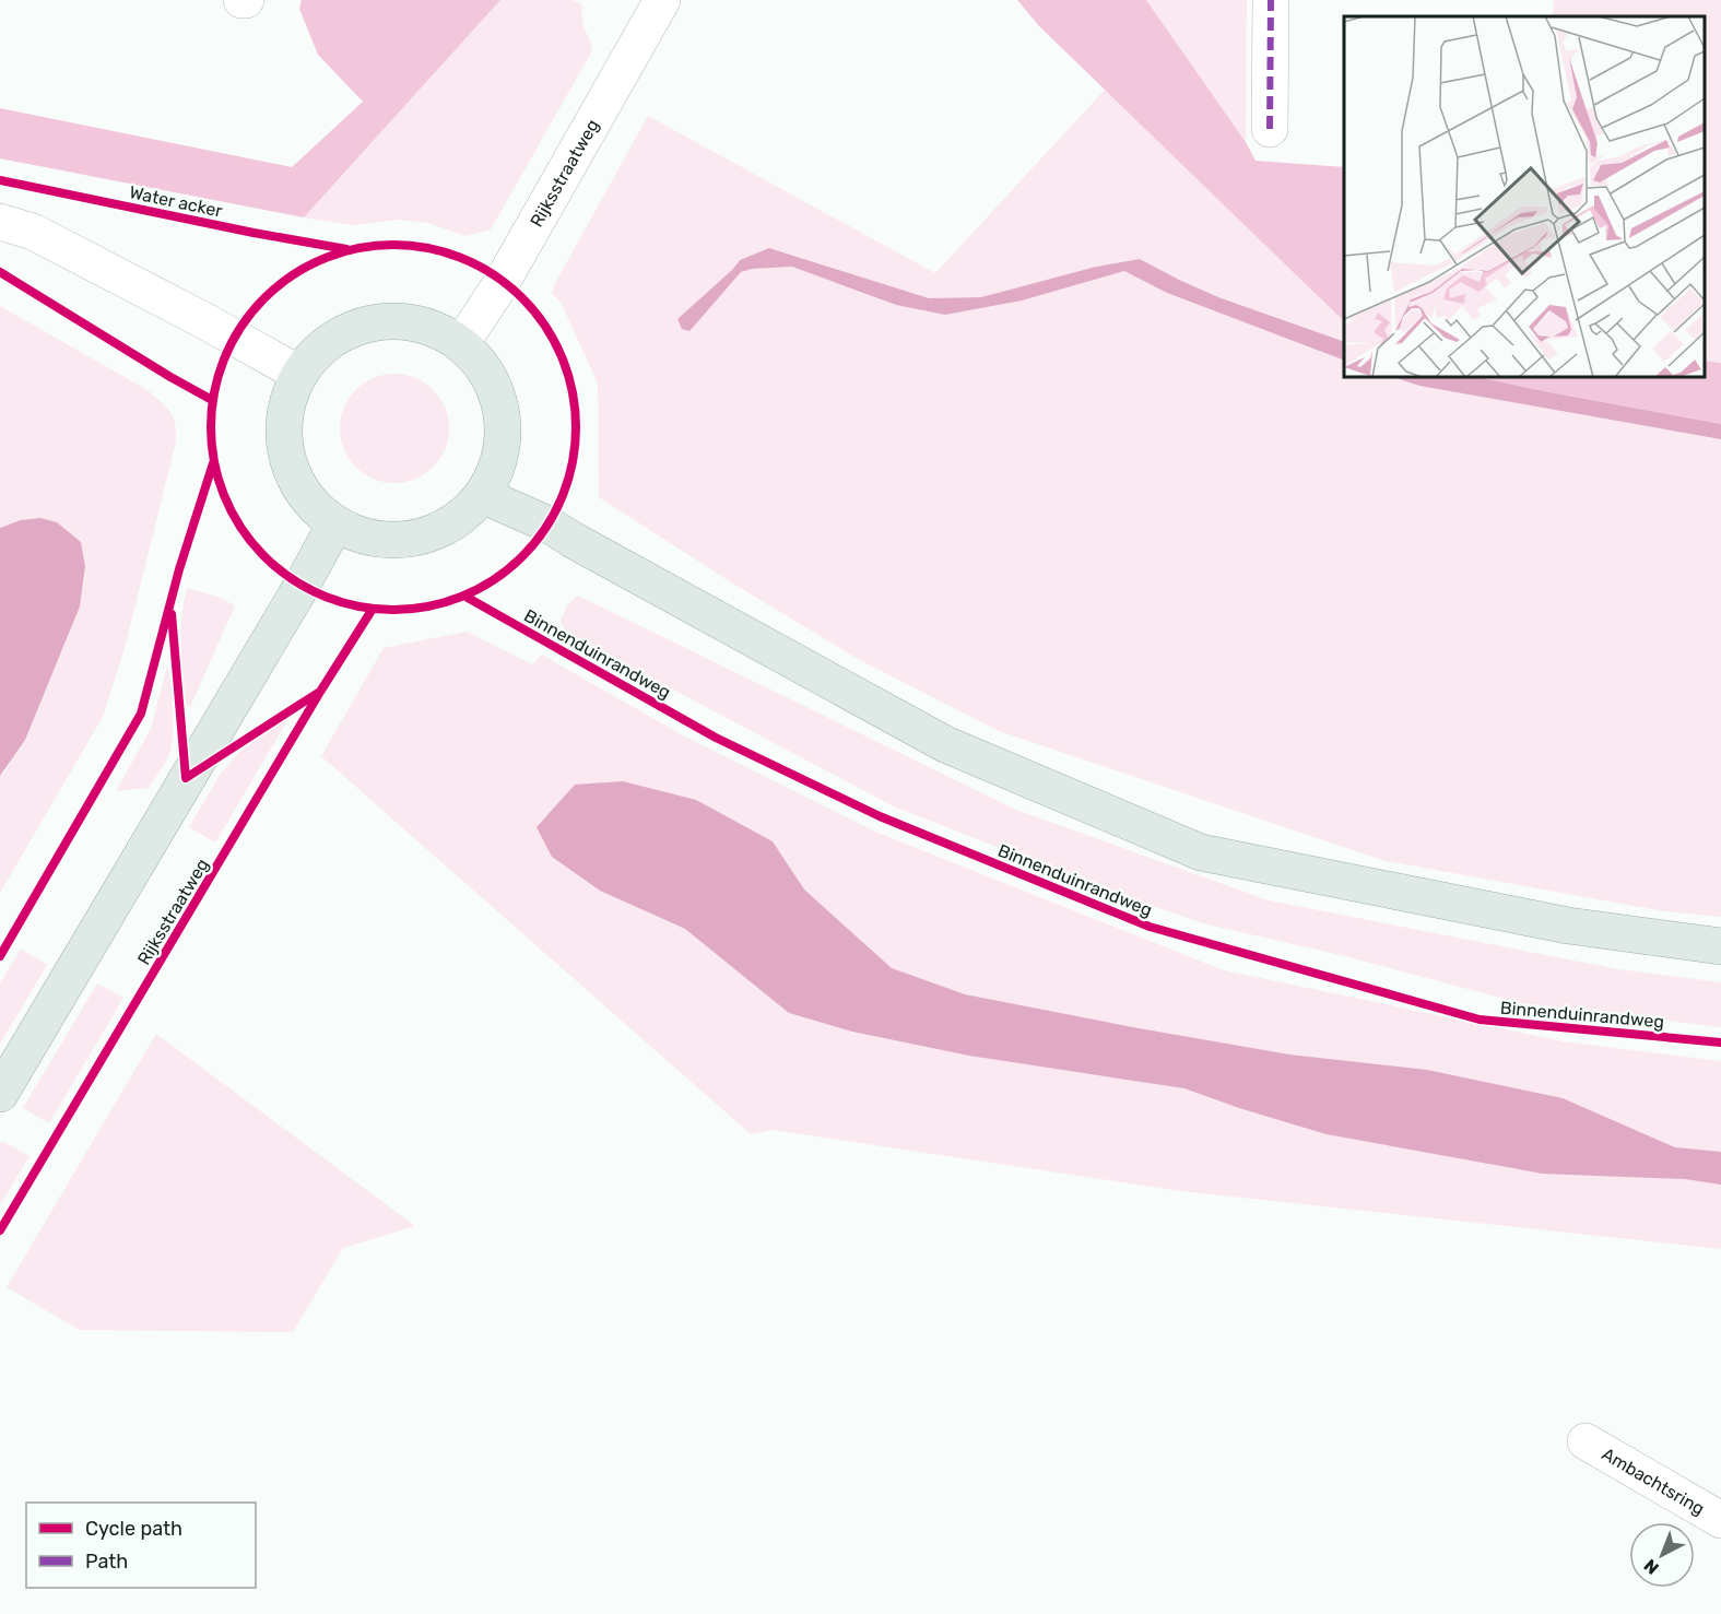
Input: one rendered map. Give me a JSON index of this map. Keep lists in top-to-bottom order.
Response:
{
  "streets": {
    "street": ["Rijksstraatweg", "Ambachtsring"],
    "cycle path": ["Water acker", "Binnenduinrandweg"]
  },
  "legend": ["Cycle path", "Path"],
  "north": "bottom left"
}
